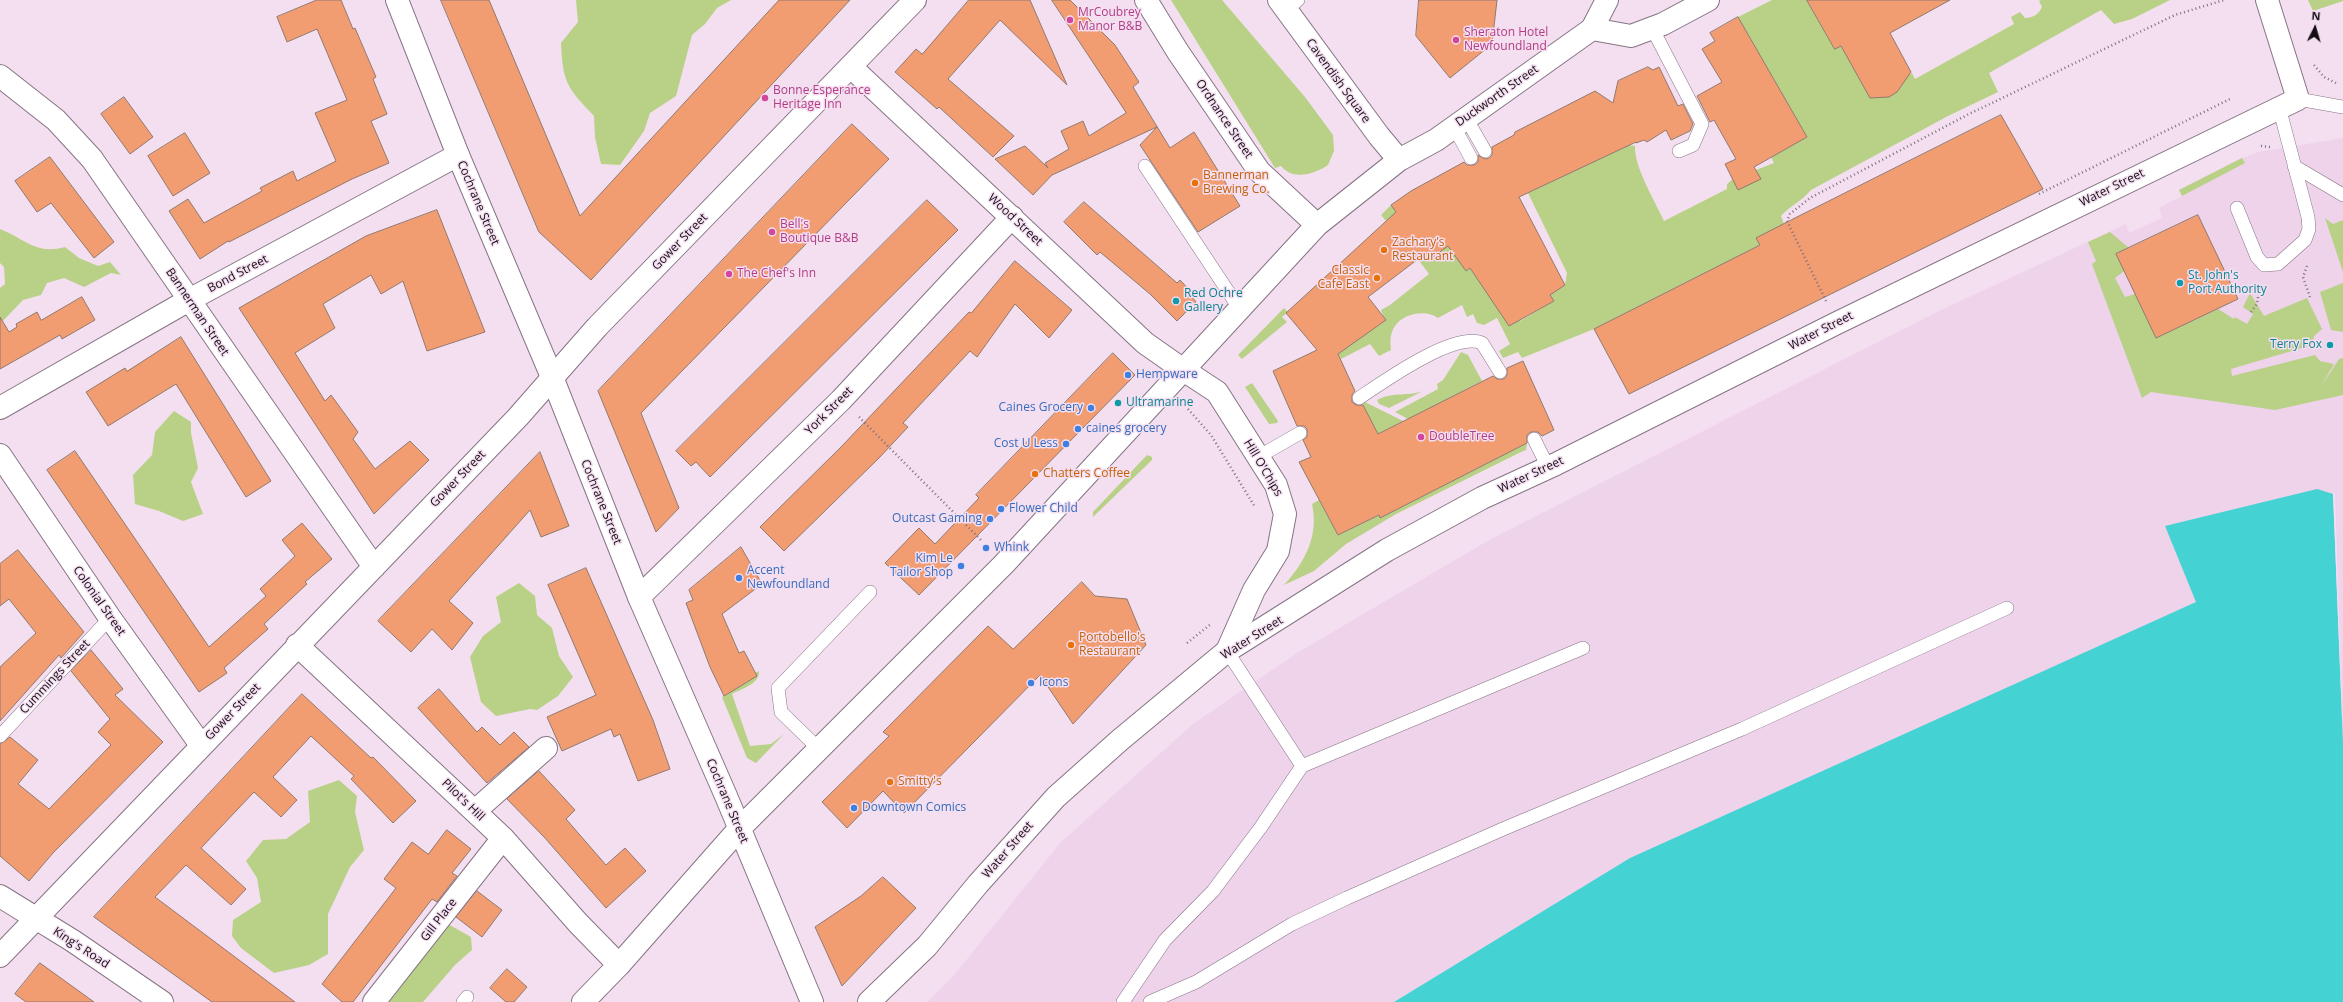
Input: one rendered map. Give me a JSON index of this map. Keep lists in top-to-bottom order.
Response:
{
  "streets": {
    "street": [
      "Cavendish Square",
      "Duckworth Street",
      "Ordnance Street",
      "Water Street",
      "Cochrane Street",
      "Wood Street",
      "Gower Street",
      "Bond Street",
      "Bannerman Street",
      "York Street",
      "Hill O'Chips",
      "Colonial Street",
      "Pilot's Hill",
      "Gill Place",
      "King's Road"
    ],
    "lane": ["Cummings Street"]
  },
  "crossings": [
    ["Cavendish Square", "Duckworth Street"],
    ["Duckworth Street", "Ordnance Street"],
    ["Duckworth Street", "Cochrane Street"],
    ["Duckworth Street", "Wood Street"],
    ["Duckworth Street", "Hill O'Chips"],
    ["Duckworth Street", "Pilot's Hill"],
    ["Water Street", "Hill O'Chips"],
    ["Cochrane Street", "Gower Street"],
    ["Cochrane Street", "Bond Street"],
    ["Cochrane Street", "York Street"],
    ["Wood Street", "Gower Street"],
    ["Wood Street", "York Street"],
    ["Wood Street", "Hill O'Chips"],
    ["Gower Street", "Bannerman Street"],
    ["Gower Street", "Colonial Street"],
    ["Gower Street", "Pilot's Hill"],
    ["Gower Street", "King's Road"],
    ["Bond Street", "Bannerman Street"],
    ["Colonial Street", "Cummings Street"],
    ["Pilot's Hill", "Gill Place"]
  ],
  "places": [
    "MrCoubrey Manor B&B",
    "Sheraton Hotel Newfoundland",
    "Bonne Esperance Heritage Inn",
    "Bannerman Brewing Co.",
    "Bell's Boutique B&B",
    "Zachary's Restaurant",
    "The Chef's Inn",
    "Classic Cafe East",
    "St. John's Port Authority",
    "Red Ochre Gallery",
    "Terry Fox",
    "Hempware",
    "Ultramarine",
    "Caines Grocery",
    "caines grocery",
    "DoubleTree",
    "Cost U Less",
    "Chatters Coffee",
    "Flower Child",
    "Outcast Gaming",
    "Whink",
    "Kim Le Tailor Shop",
    "Accent Newfoundland",
    "Portobello's Restaurant",
    "Icons",
    "Smitty's",
    "Downtown Comics"
  ],
  "north": "top"
}
